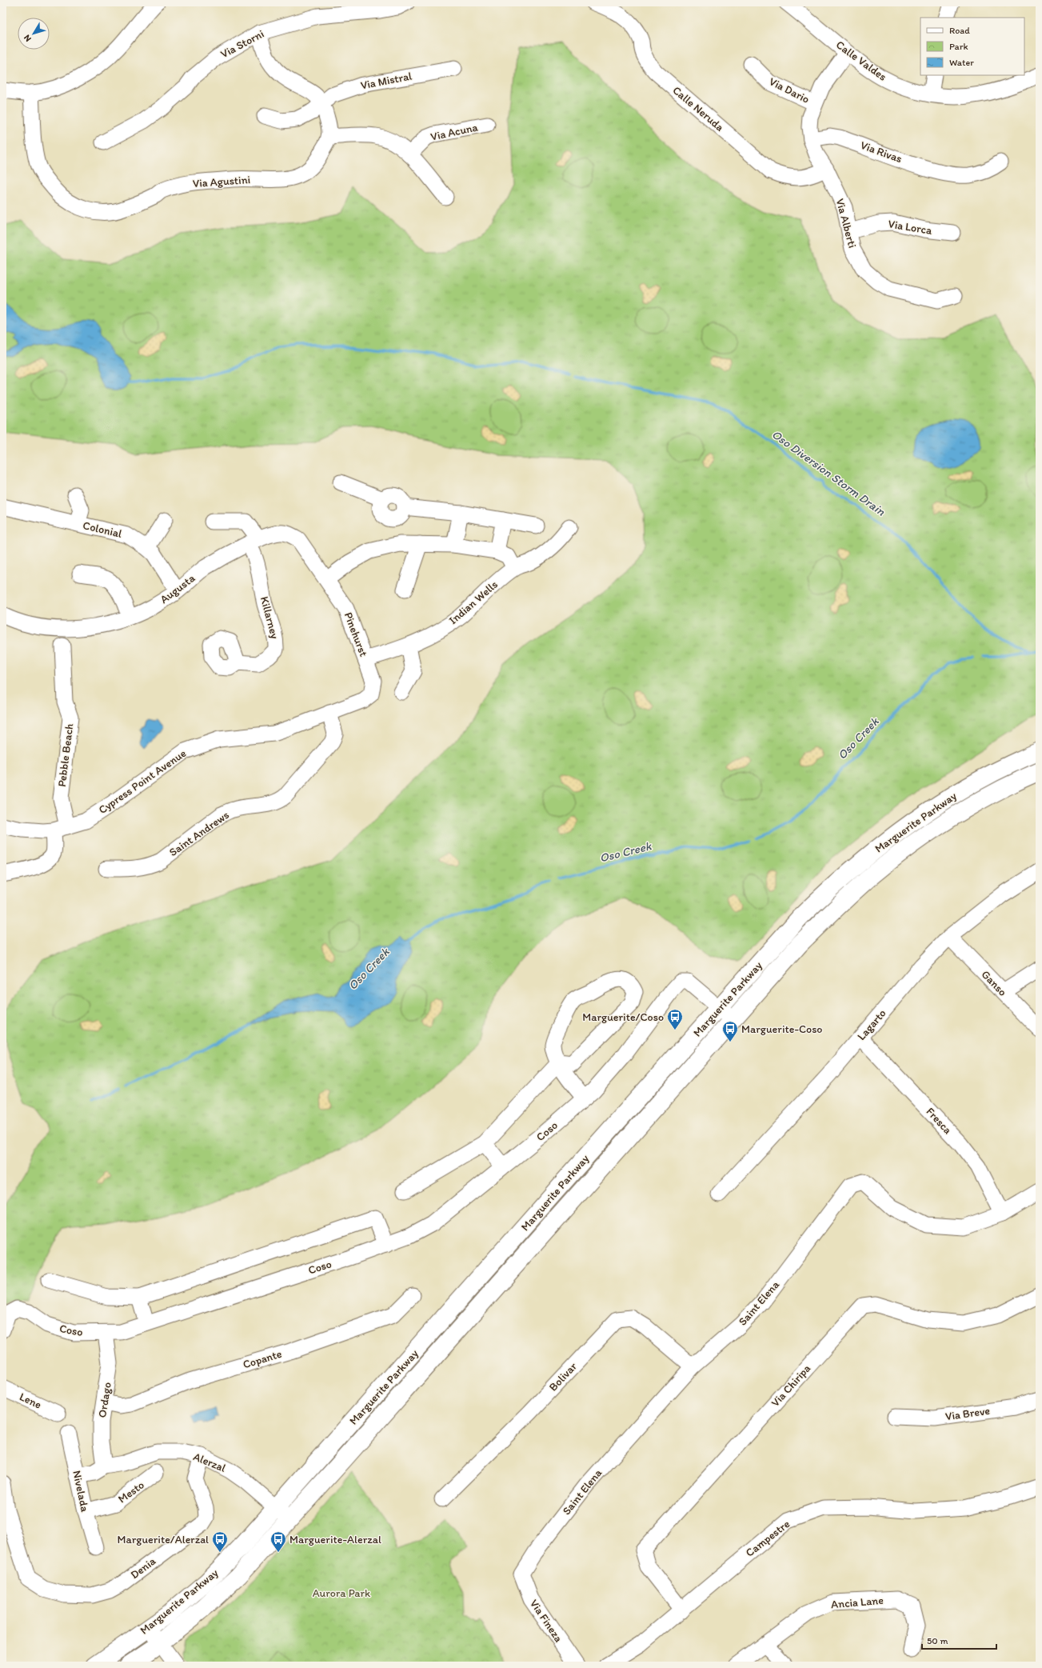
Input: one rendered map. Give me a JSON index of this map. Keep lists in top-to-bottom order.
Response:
{
  "streets": {
    "main road": ["Marguerite Parkway"],
    "street": [
      "Via Storni",
      "Calle Valdes",
      "Via Mistral",
      "Via Dario",
      "Calle Neruda",
      "Via Acuna",
      "Via Rivas",
      "Via Agustini",
      "Via Alberti",
      "Via Lorca",
      "Colonial",
      "Augusta",
      "Indian Wells",
      "Killarney",
      "Pinehurst",
      "Pebble Beach",
      "Cypress Point Avenue",
      "Saint Andrews",
      "Ganso",
      "Lagarto",
      "Fresca",
      "Coso",
      "Saint Elena",
      "Copante",
      "Bolivar",
      "Via Chiripa",
      "Ordago",
      "Lene",
      "Via Breve",
      "Alerzal",
      "Nivelada",
      "Mesto",
      "Campestre",
      "Denia",
      "Ancia Lane",
      "Via Fineza"
    ]
  },
  "crossings": [
    ["Via Storni", "Via Agustini"],
    ["Calle Valdes", "Via Alberti"],
    ["Via Mistral", "Via Agustini"],
    ["Via Dario", "Via Alberti"],
    ["Calle Neruda", "Via Alberti"],
    ["Via Rivas", "Via Alberti"],
    ["Via Alberti", "Via Lorca"],
    ["Colonial", "Augusta"],
    ["Augusta", "Killarney"],
    ["Augusta", "Pinehurst"],
    ["Indian Wells", "Pinehurst"],
    ["Pinehurst", "Cypress Point Avenue"],
    ["Pebble Beach", "Cypress Point Avenue"],
    ["Cypress Point Avenue", "Saint Andrews"],
    ["Marguerite Parkway", "Coso"],
    ["Marguerite Parkway", "Alerzal"],
    ["Ganso", "Lagarto"],
    ["Lagarto", "Fresca"],
    ["Fresca", "Saint Elena"],
    ["Coso", "Ordago"],
    ["Saint Elena", "Bolivar"],
    ["Saint Elena", "Via Fineza"],
    ["Copante", "Ordago"],
    ["Via Chiripa", "Campestre"],
    ["Ordago", "Alerzal"],
    ["Alerzal", "Nivelada"],
    ["Alerzal", "Denia"],
    ["Nivelada", "Mesto"]
  ],
  "water": ["Oso Diversion Storm Drain", "Oso Creek"],
  "parks": ["Aurora Park"],
  "places": {
    "bus stop": [
      "Marguerite/Coso",
      "Marguerite-Coso",
      "Marguerite/Alerzal",
      "Marguerite-Alerzal"
    ]
  },
  "legend": ["Road", "Park", "Water"],
  "scale_bar": "50 m",
  "north": "bottom left"
}
